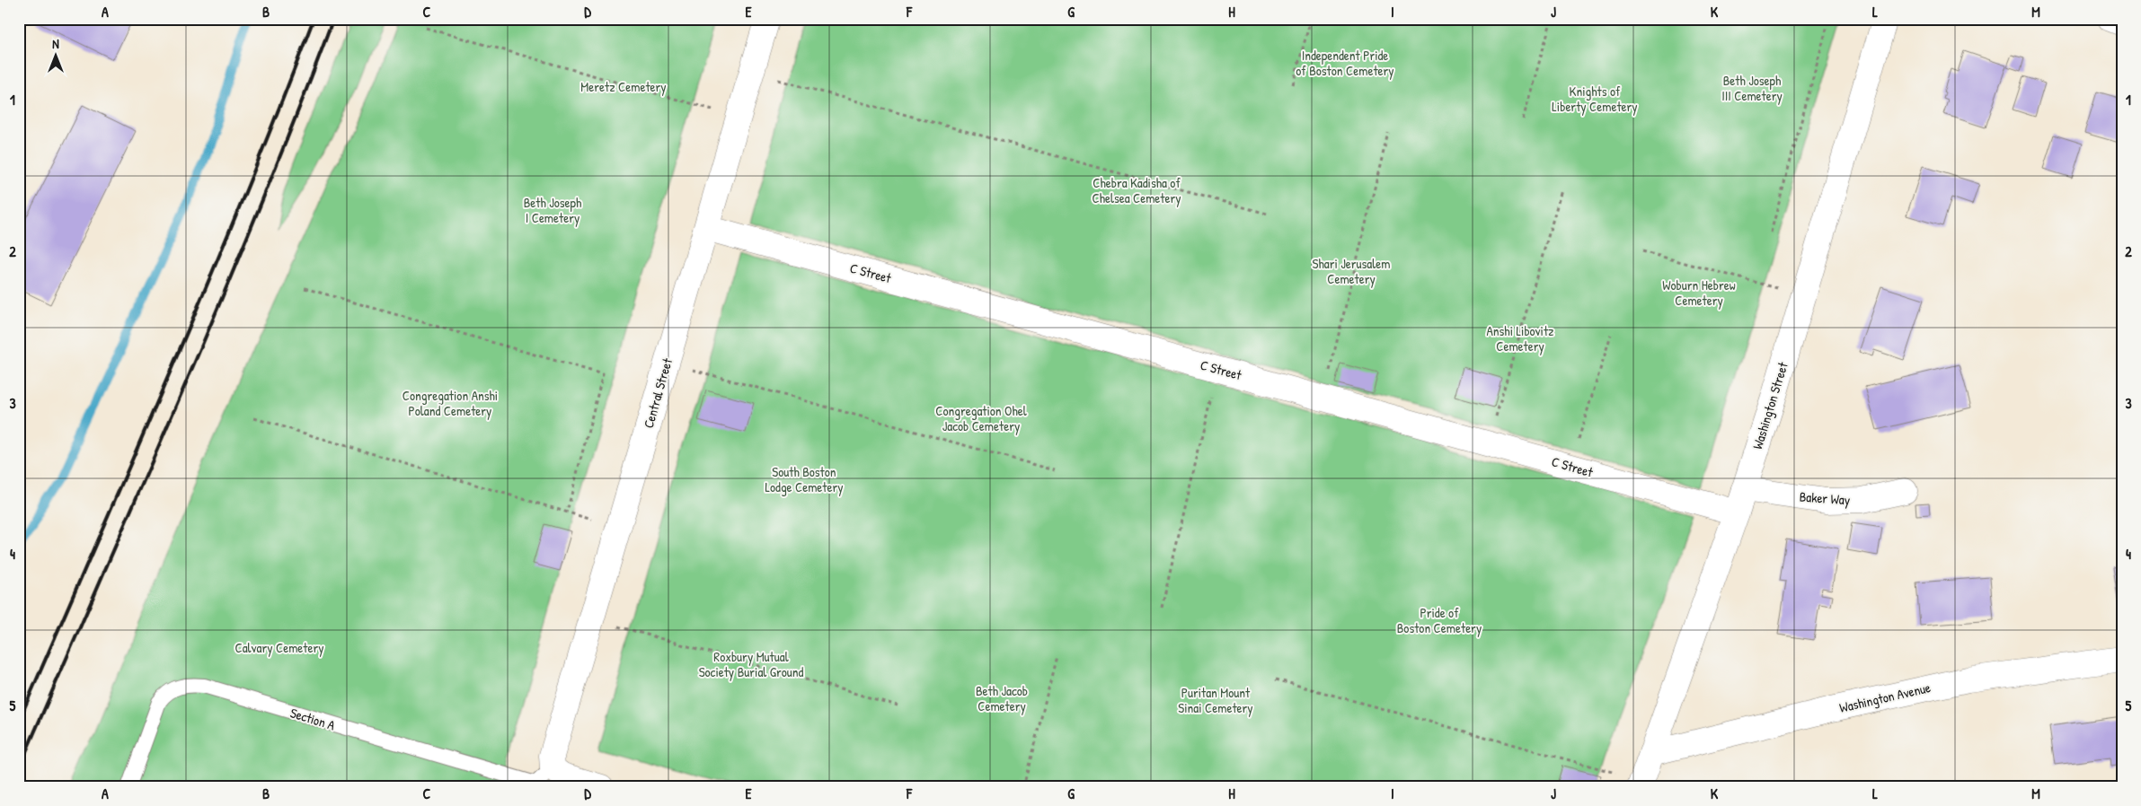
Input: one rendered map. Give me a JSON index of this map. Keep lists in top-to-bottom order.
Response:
{
  "streets": {
    "street": [
      "C Street",
      "Central Street",
      "Washington Street",
      "Baker Way",
      "Washington Avenue"
    ],
    "lane": ["Section A"]
  },
  "crossings": [
    ["C Street", "Central Street"],
    ["C Street", "Washington Street"],
    ["Central Street", "Section A"],
    ["Washington Street", "Baker Way"],
    ["Washington Street", "Washington Avenue"]
  ],
  "parks": [
    "Independent Pride of Boston Cemetery",
    "Beth Joseph III Cemetery",
    "Meretz Cemetery",
    "Knights of Liberty Cemetery",
    "Chebra Kadisha of Chelsea Cemetery",
    "Beth Joseph I Cemetery",
    "Shari Jerusalem Cemetery",
    "Woburn Hebrew Cemetery",
    "Anshi Libovitz Cemetery",
    "Congregation Anshi Poland Cemetery",
    "Congregation Ohel Jacob Cemetery",
    "South Boston Lodge Cemetery",
    "Pride of Boston Cemetery",
    "Calvary Cemetery",
    "Roxbury Mutual Society Burial Ground",
    "Beth Jacob Cemetery",
    "Puritan Mount Sinai Cemetery"
  ],
  "north": "top",
  "grid": {
    "columns": [
      "A",
      "B",
      "C",
      "D",
      "E",
      "F",
      "G",
      "H",
      "I",
      "J",
      "K",
      "L",
      "M"
    ],
    "rows": [
      "1",
      "2",
      "3",
      "4",
      "5"
    ]
  }
}
